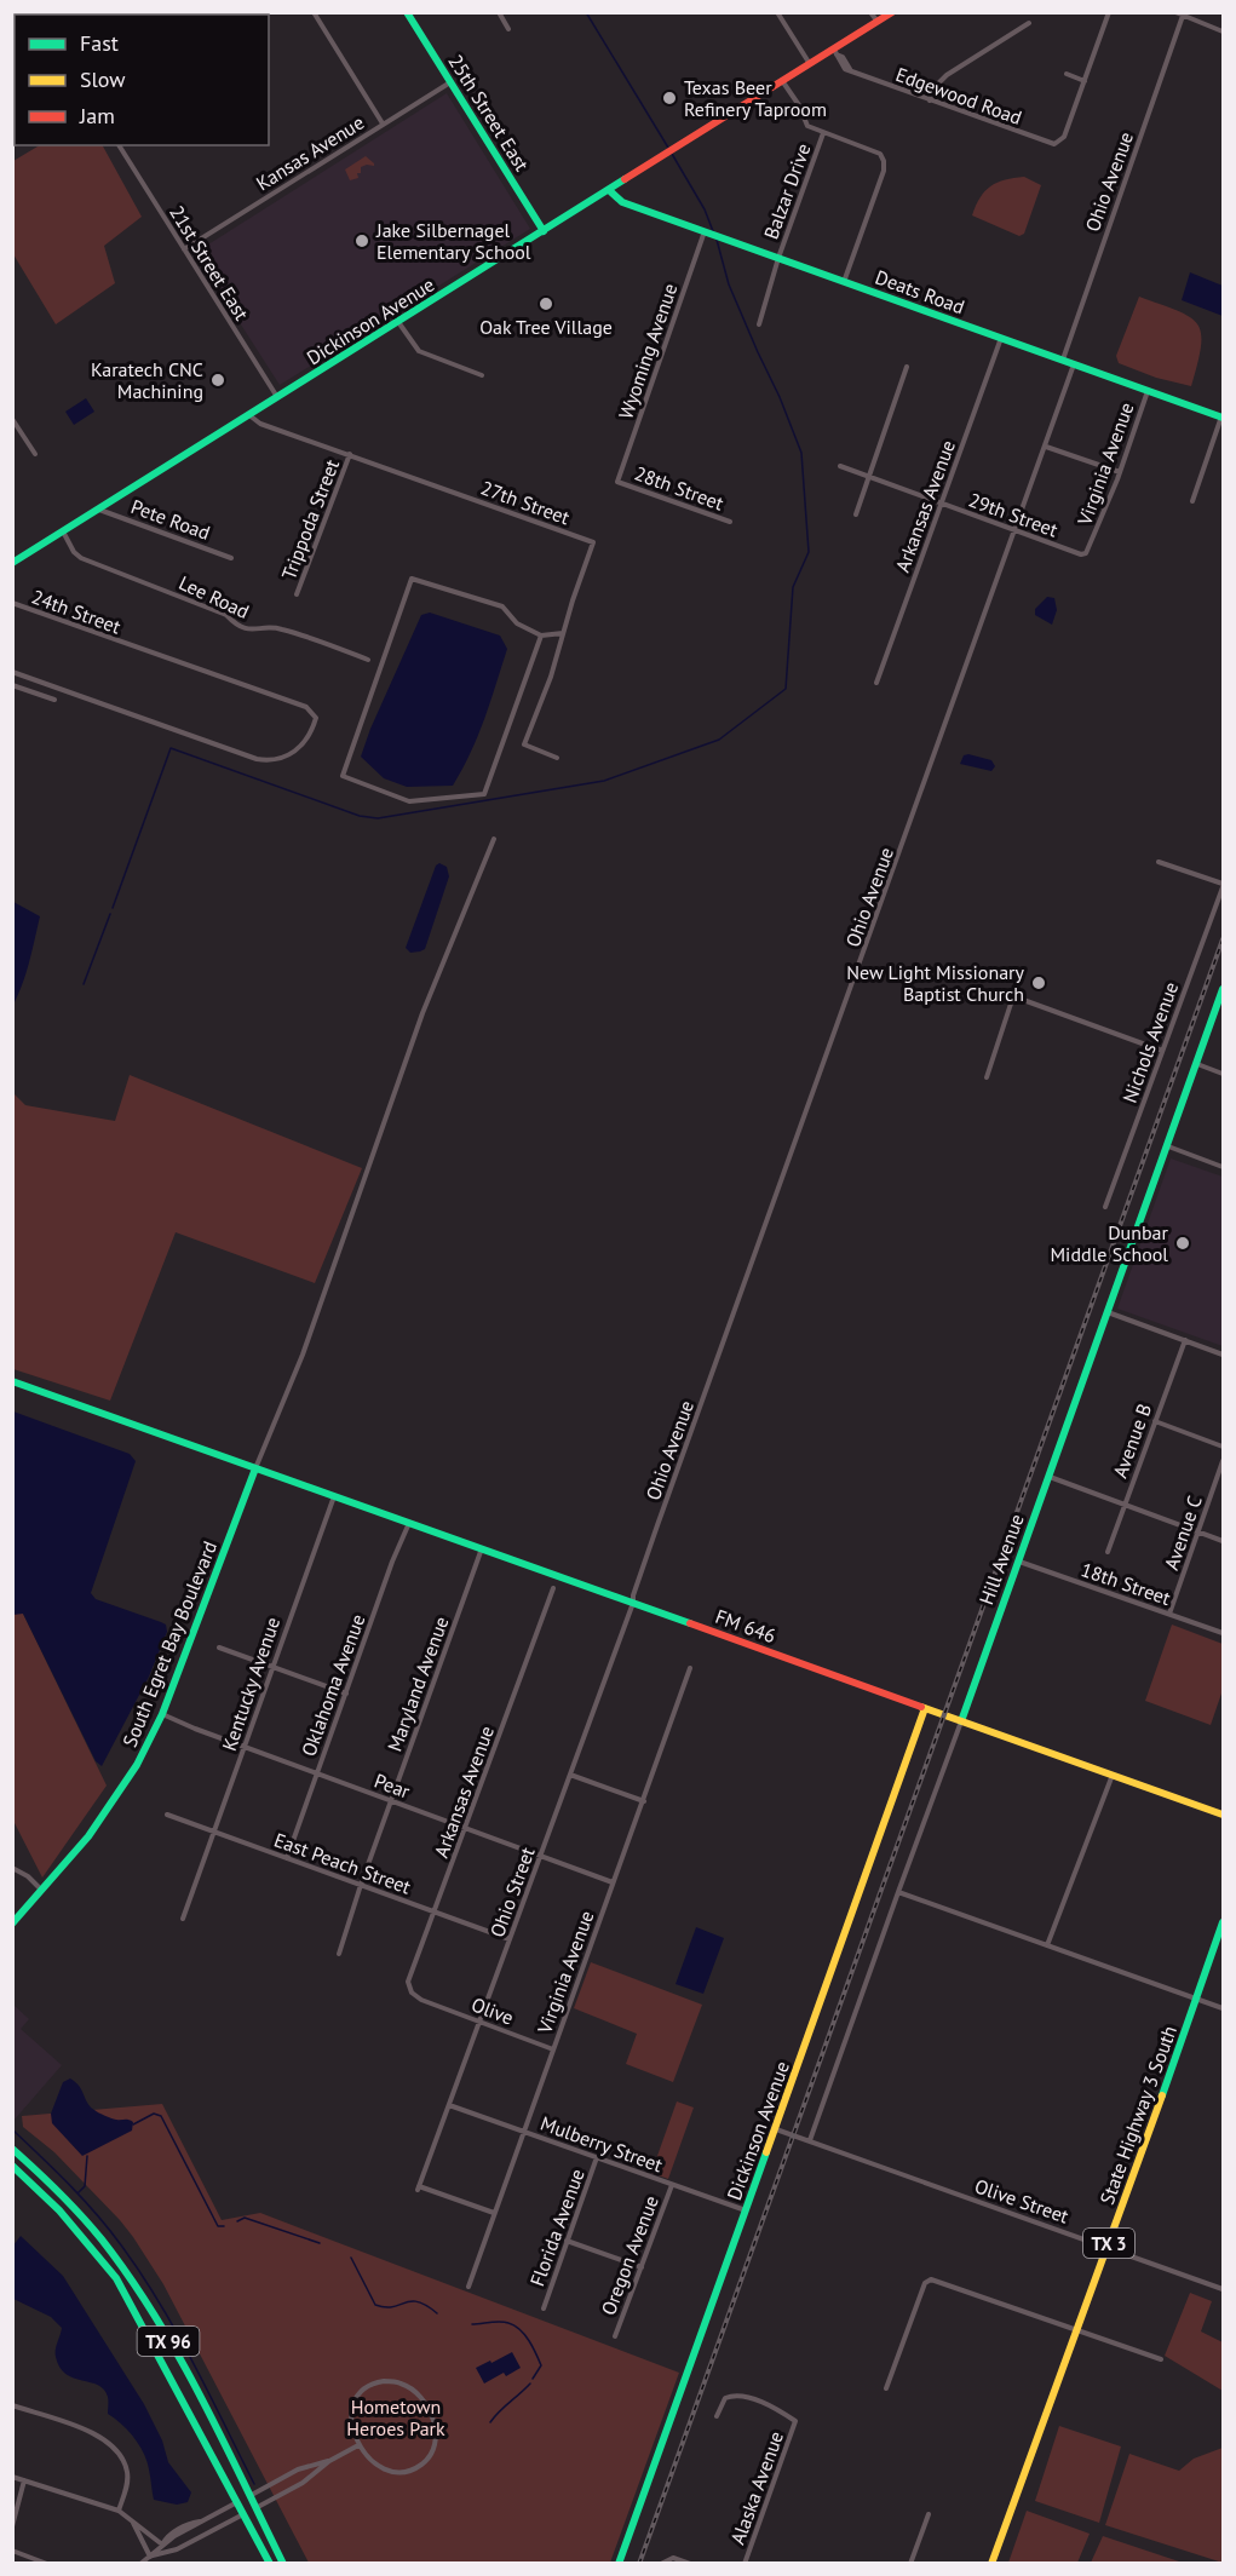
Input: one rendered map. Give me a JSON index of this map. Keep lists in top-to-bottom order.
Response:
{
  "streets": {
    "main road": [
      "25th Street East",
      "Deats Road",
      "Dickinson Avenue",
      "Hill Avenue",
      "FM 646",
      "South Egret Bay Boulevard",
      "State Highway 3 South",
      "TX 3",
      "TX 96"
    ],
    "street": [
      "Edgewood Road",
      "Kansas Avenue",
      "Ohio Avenue",
      "Balzar Drive",
      "21st Street East",
      "Wyoming Avenue",
      "Virginia Avenue",
      "28th Street",
      "27th Street",
      "Arkansas Avenue",
      "29th Street",
      "Pete Road",
      "Trippoda Street",
      "Lee Road",
      "24th Street",
      "Nichols Avenue",
      "Avenue B",
      "Avenue C",
      "18th Street",
      "Kentucky Avenue",
      "Maryland Avenue",
      "Oklahoma Avenue",
      "Pear",
      "East Peach Street",
      "Ohio Street",
      "Olive",
      "Mulberry Street",
      "Olive Street",
      "Florida Avenue",
      "Oregon Avenue",
      "Alaska Avenue"
    ]
  },
  "crossings": [
    ["Edgewood Road", "Dickinson Avenue"],
    ["25th Street East", "Kansas Avenue"],
    ["25th Street East", "Dickinson Avenue"],
    ["Kansas Avenue", "21st Street East"],
    ["Ohio Avenue", "Deats Road"],
    ["Ohio Avenue", "29th Street"],
    ["Ohio Avenue", "FM 646"],
    ["Ohio Avenue", "Ohio Street"],
    ["Balzar Drive", "Deats Road"],
    ["21st Street East", "Dickinson Avenue"],
    ["Deats Road", "Dickinson Avenue"],
    ["Deats Road", "Wyoming Avenue"],
    ["Deats Road", "Virginia Avenue"],
    ["Deats Road", "Arkansas Avenue"],
    ["Dickinson Avenue", "27th Street"],
    ["Dickinson Avenue", "Pete Road"],
    ["Dickinson Avenue", "Lee Road"],
    ["Dickinson Avenue", "FM 646"],
    ["Dickinson Avenue", "Mulberry Street"],
    ["Dickinson Avenue", "Olive Street"],
    ["Wyoming Avenue", "28th Street"],
    ["Virginia Avenue", "29th Street"],
    ["Virginia Avenue", "Pear"],
    ["Virginia Avenue", "Ohio Street"],
    ["Virginia Avenue", "Olive"],
    ["Virginia Avenue", "Mulberry Street"],
    ["27th Street", "Trippoda Street"],
    ["Arkansas Avenue", "29th Street"],
    ["Arkansas Avenue", "Pear"],
    ["Arkansas Avenue", "East Peach Street"],
    ["Arkansas Avenue", "Olive"],
    ["Avenue C", "18th Street"],
    ["Hill Avenue", "18th Street"],
    ["Hill Avenue", "FM 646"],
    ["Hill Avenue", "Olive Street"],
    ["FM 646", "South Egret Bay Boulevard"],
    ["FM 646", "Kentucky Avenue"],
    ["FM 646", "Maryland Avenue"],
    ["FM 646", "Oklahoma Avenue"],
    ["FM 646", "Ohio Street"],
    ["South Egret Bay Boulevard", "Pear"],
    ["Kentucky Avenue", "Pear"],
    ["Kentucky Avenue", "East Peach Street"],
    ["Maryland Avenue", "Pear"],
    ["Maryland Avenue", "East Peach Street"],
    ["Oklahoma Avenue", "Pear"],
    ["Oklahoma Avenue", "East Peach Street"],
    ["Pear", "Ohio Street"],
    ["East Peach Street", "Ohio Street"],
    ["Ohio Street", "Olive"],
    ["Ohio Street", "Mulberry Street"],
    ["State Highway 3 South", "Olive Street"],
    ["Mulberry Street", "Florida Avenue"],
    ["Mulberry Street", "Oregon Avenue"]
  ],
  "parks": ["Hometown Heroes Park"],
  "places": [
    "Texas Beer Refinery Taproom",
    "Jake Silbernagel Elementary School",
    "Oak Tree Village",
    "Karatech CNC Machining",
    "New Light Missionary Baptist Church",
    "Dunbar Middle School"
  ],
  "legend": ["Fast", "Slow", "Jam"]
}
